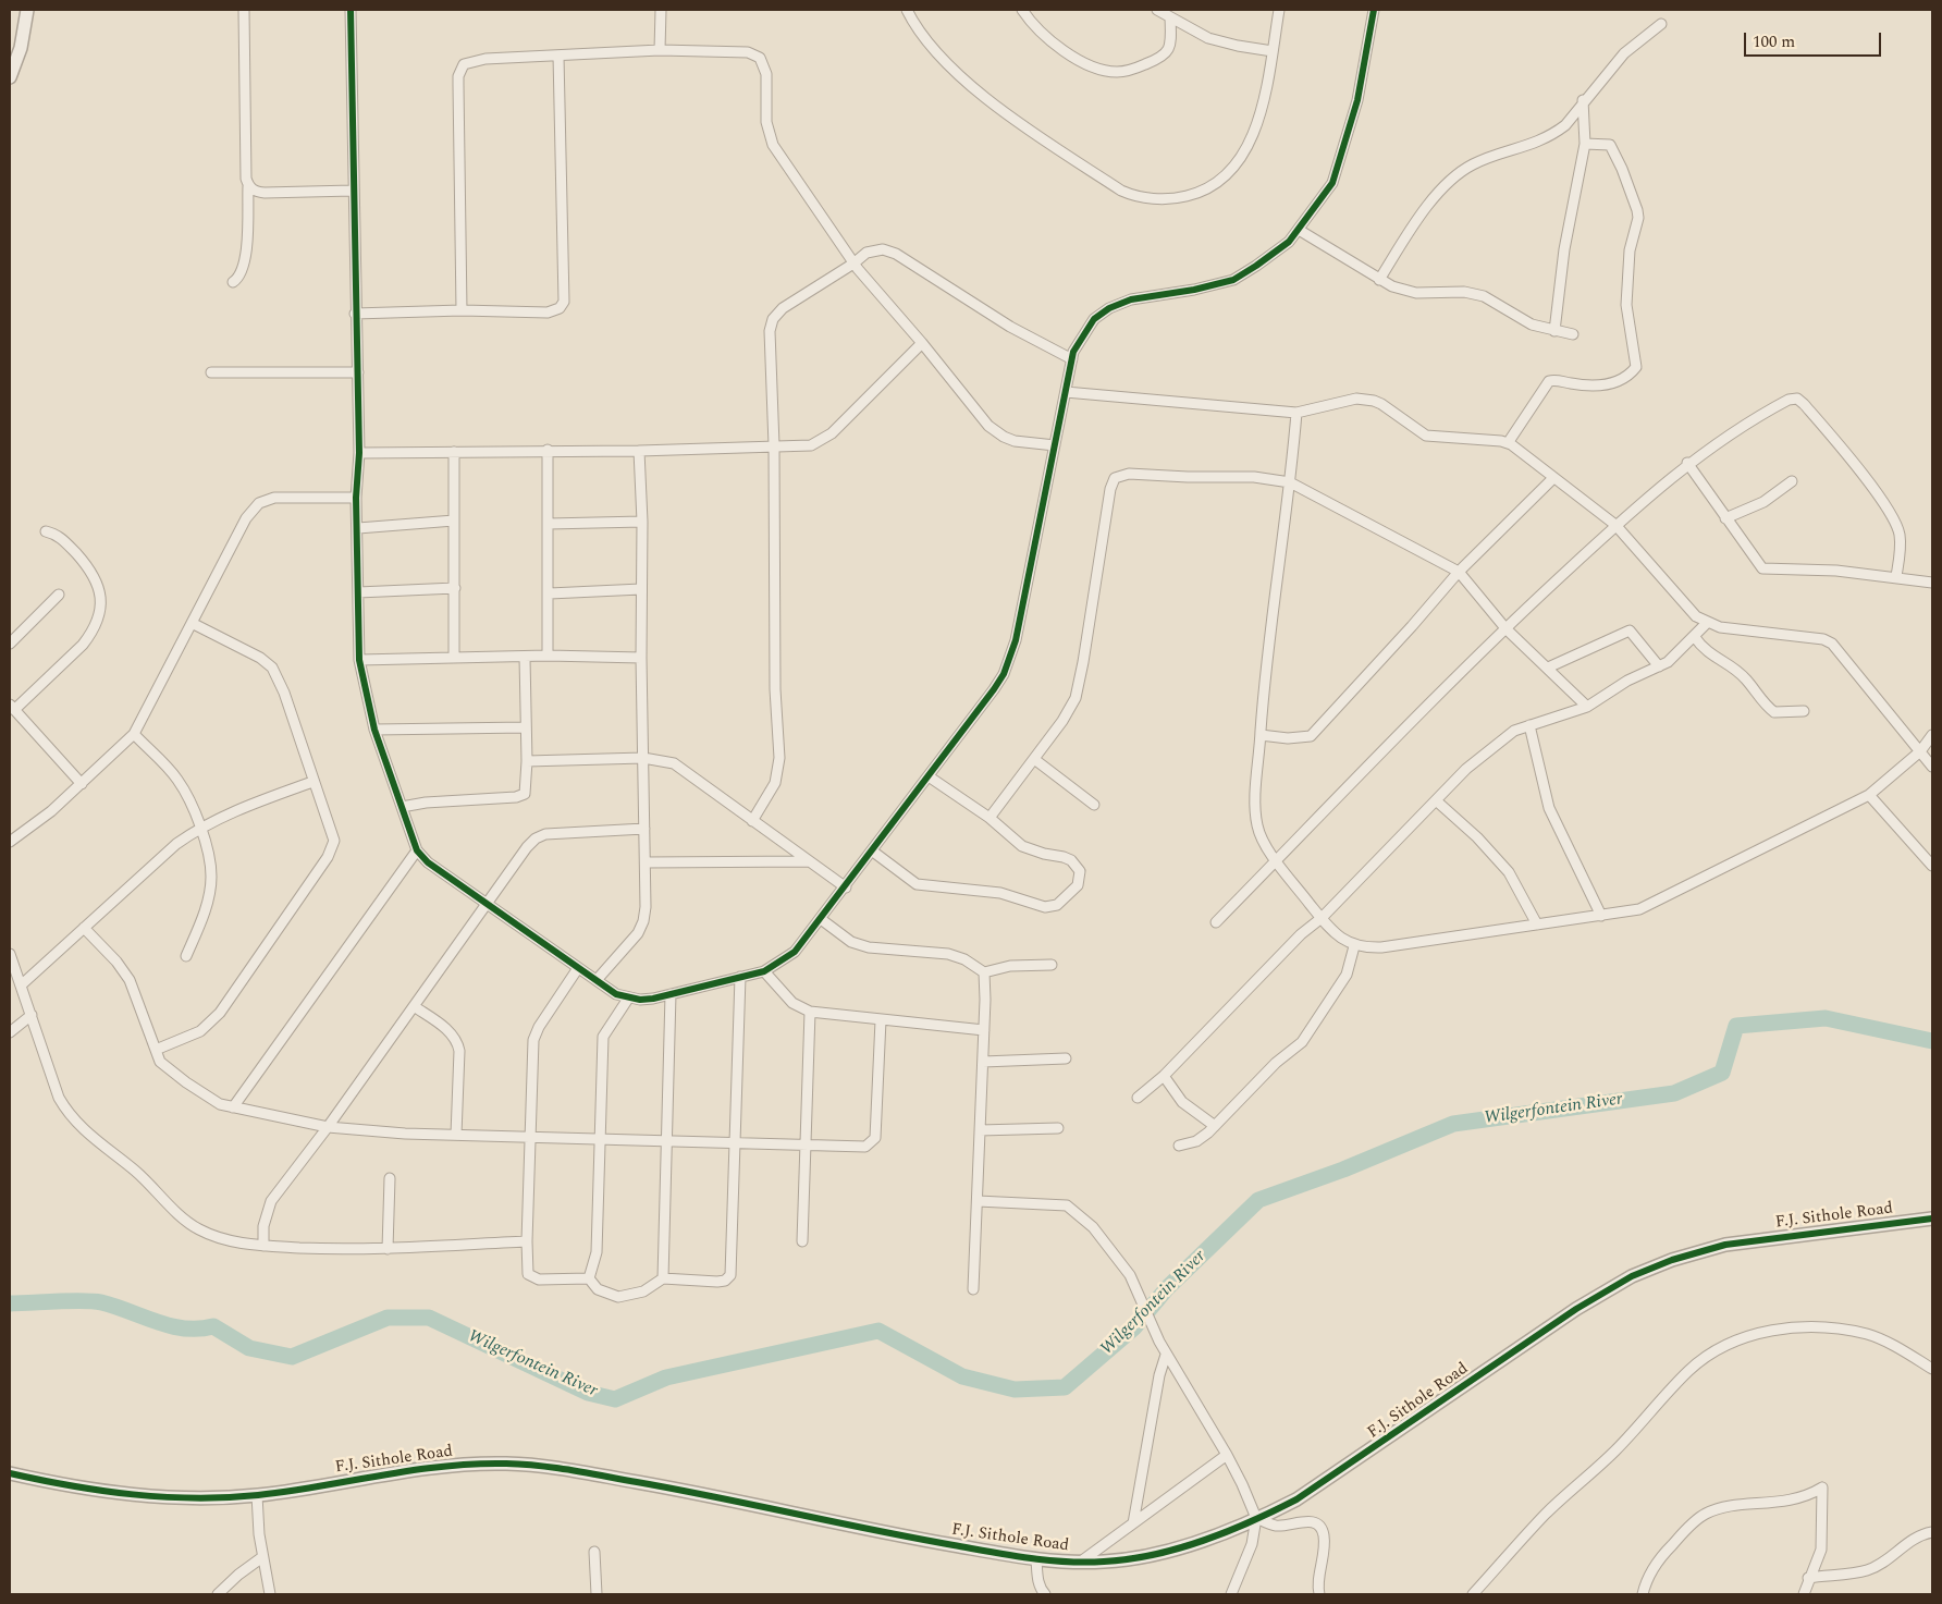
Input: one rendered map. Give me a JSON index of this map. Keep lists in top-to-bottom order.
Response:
{
  "streets": {
    "street": ["F.J. Sithole Road"]
  },
  "water": ["Wilgerfontein River"],
  "scale_bar": "100 m"
}
